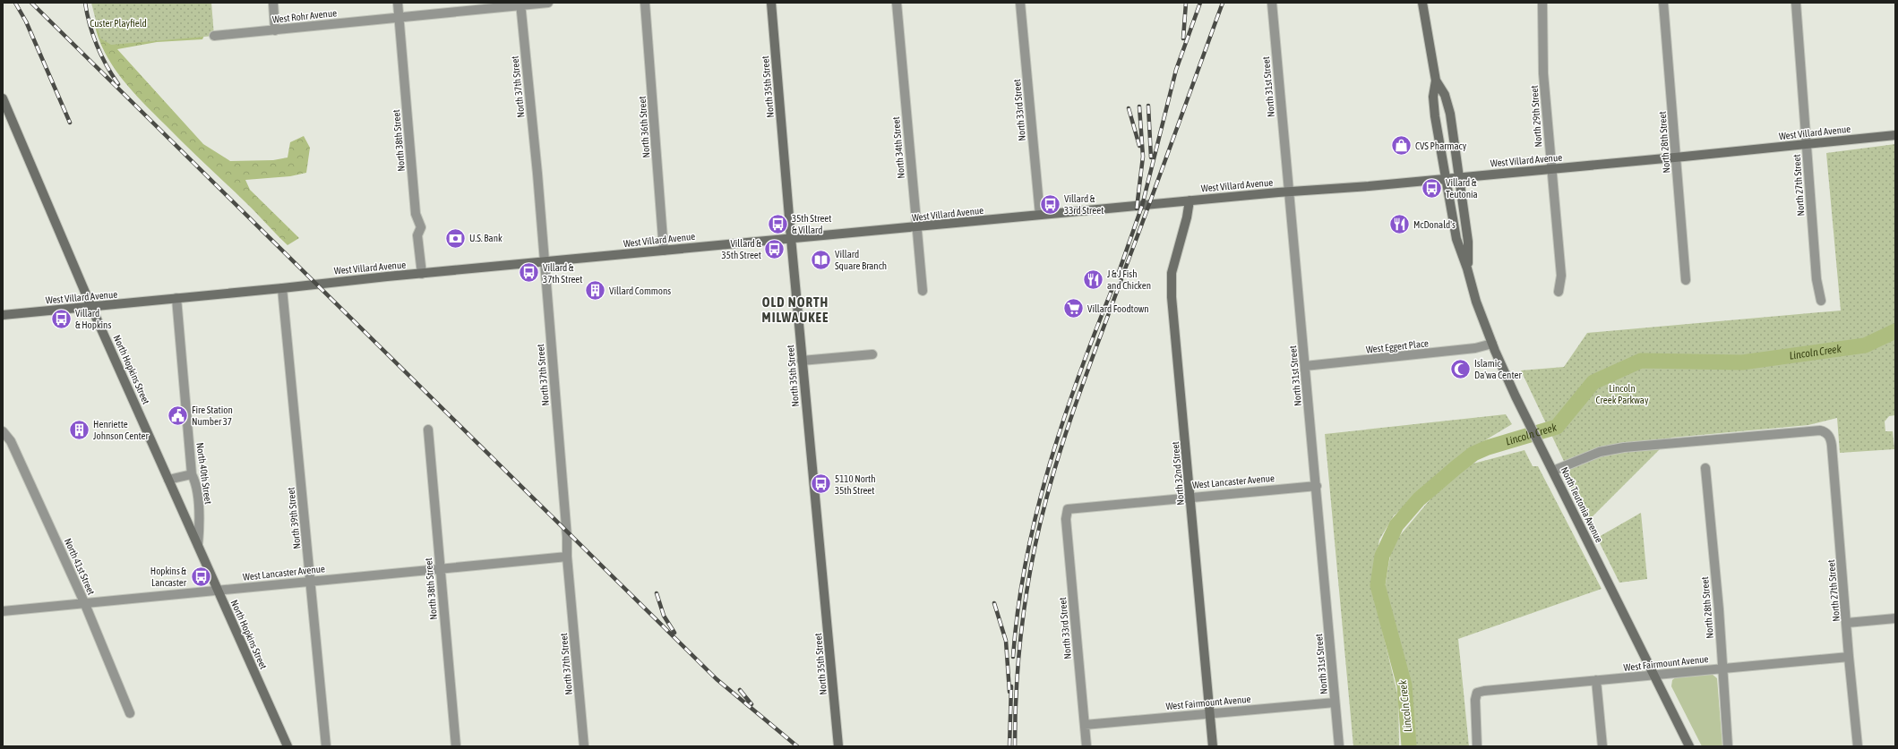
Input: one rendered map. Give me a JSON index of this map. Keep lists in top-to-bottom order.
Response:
{
  "streets": {
    "street": [
      "West Rohr Avenue",
      "North 37th Street",
      "North 35th Street",
      "North 31st Street",
      "North 33rd Street",
      "North 29th Street",
      "North 36th Street",
      "West Villard Avenue",
      "North 38th Street",
      "North 28th Street",
      "North 34th Street",
      "North 27th Street",
      "West Eggert Place",
      "North Hopkins Street",
      "North 40th Street",
      "North 32nd Street",
      "West Lancaster Avenue",
      "North Teutonia Avenue",
      "North 39th Street",
      "North 41st Street",
      "West Fairmount Avenue"
    ]
  },
  "crossings": [
    ["West Rohr Avenue", "North 37th Street"],
    ["West Rohr Avenue", "North 38th Street"],
    ["North 37th Street", "West Villard Avenue"],
    ["North 37th Street", "West Lancaster Avenue"],
    ["North 35th Street", "West Villard Avenue"],
    ["North 31st Street", "West Villard Avenue"],
    ["North 31st Street", "West Eggert Place"],
    ["North 31st Street", "West Lancaster Avenue"],
    ["North 31st Street", "West Fairmount Avenue"],
    ["North 33rd Street", "West Villard Avenue"],
    ["North 33rd Street", "West Lancaster Avenue"],
    ["North 33rd Street", "West Fairmount Avenue"],
    ["North 29th Street", "West Villard Avenue"],
    ["North 36th Street", "West Villard Avenue"],
    ["West Villard Avenue", "North 38th Street"],
    ["West Villard Avenue", "North 28th Street"],
    ["West Villard Avenue", "North 34th Street"],
    ["West Villard Avenue", "North 27th Street"],
    ["West Villard Avenue", "North Hopkins Street"],
    ["West Villard Avenue", "North 40th Street"],
    ["West Villard Avenue", "North 32nd Street"],
    ["West Villard Avenue", "North Teutonia Avenue"],
    ["West Villard Avenue", "North 39th Street"],
    ["North 38th Street", "West Lancaster Avenue"],
    ["North 28th Street", "West Fairmount Avenue"],
    ["North 27th Street", "North Teutonia Avenue"],
    ["North 27th Street", "West Fairmount Avenue"],
    ["West Eggert Place", "North Teutonia Avenue"],
    ["North Hopkins Street", "North 40th Street"],
    ["North Hopkins Street", "West Lancaster Avenue"],
    ["North 32nd Street", "West Lancaster Avenue"],
    ["North 32nd Street", "West Fairmount Avenue"],
    ["West Lancaster Avenue", "North 39th Street"],
    ["West Lancaster Avenue", "North 41st Street"],
    ["North Teutonia Avenue", "West Fairmount Avenue"]
  ],
  "districts": ["OLD NORTH MILWAUKEE"],
  "water": ["Lincoln Creek"],
  "parks": ["Custer Playfield", "Lincoln Creek Parkway"],
  "places": {
    "shop": ["CVS Pharmacy"],
    "bus stop": [
      "Villard & Teutonia",
      "Villard & 33rd Street",
      "35th Street & Villard",
      "Villard & 35th Street",
      "Villard & 37th Street",
      "Villard & Hopkins",
      "5110 North 35th Street",
      "Hopkins & Lancaster"
    ],
    "restaurant": ["McDonald's", "J & J Fish and Chicken"],
    "bank": ["U.S. Bank"],
    "library": ["Villard Square Branch"],
    "building": ["Villard Commons", "Henriette Johnson Center"],
    "supermarket": ["Villard Foodtown"],
    "mosque": ["Islamic Da'wa Center"],
    "public building": ["Fire Station Number 37"]
  }
}
